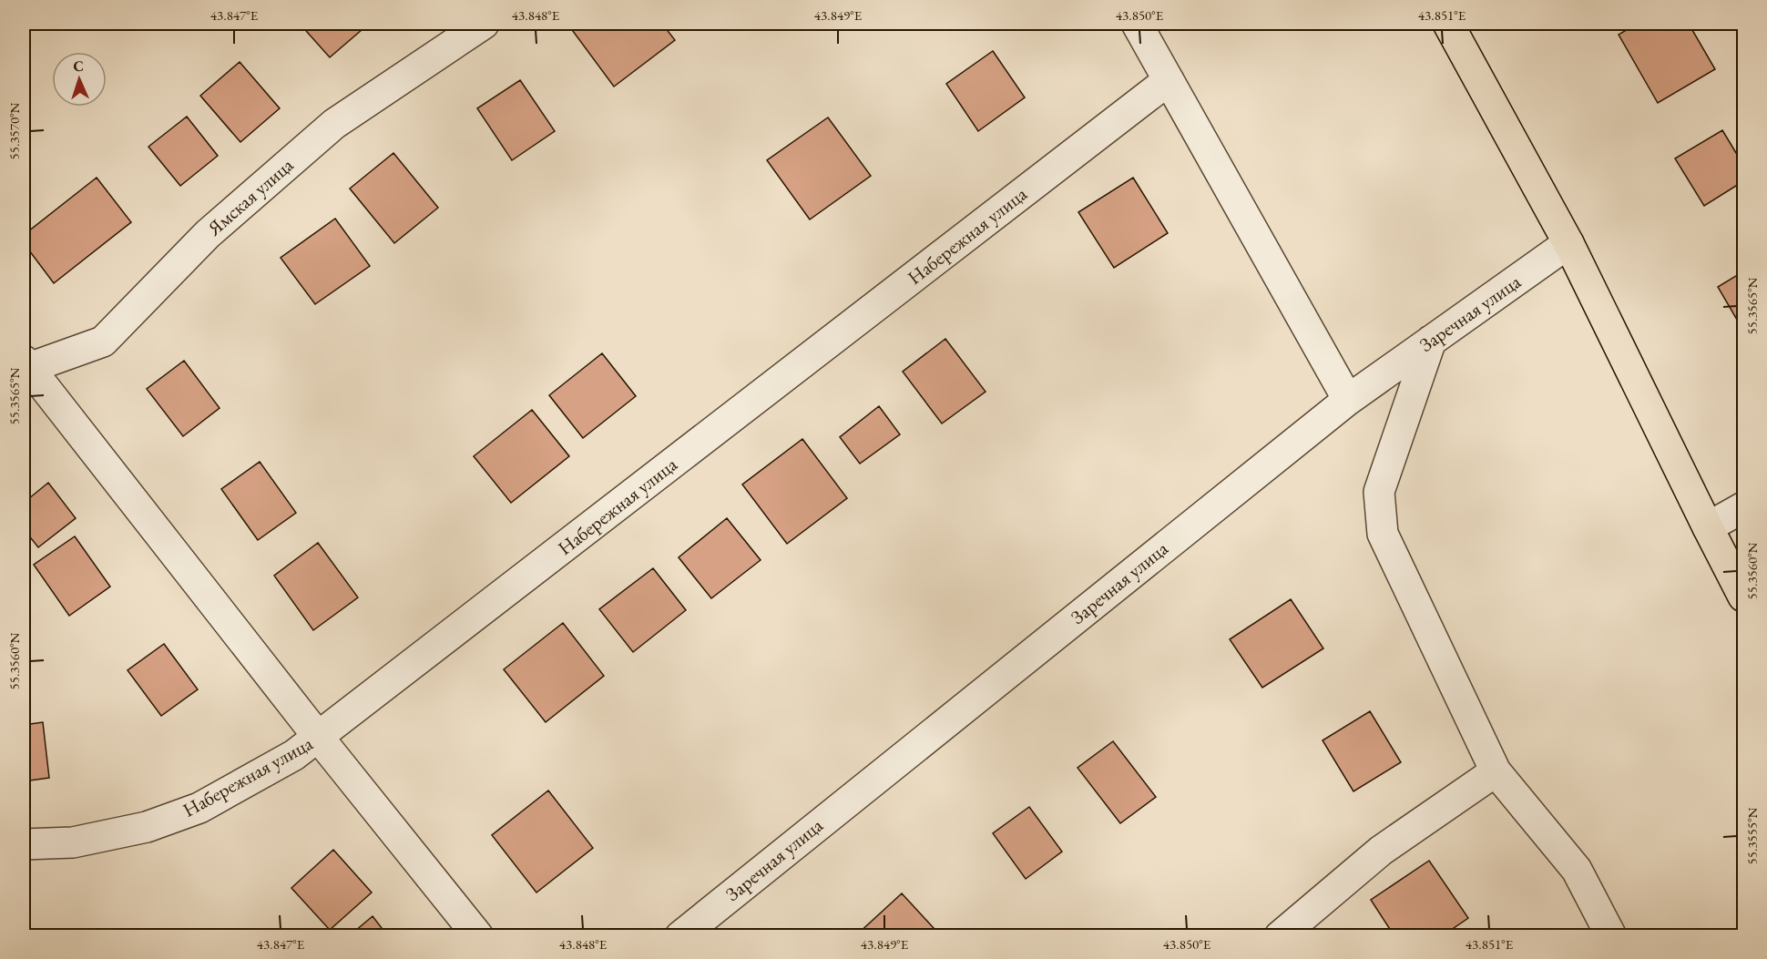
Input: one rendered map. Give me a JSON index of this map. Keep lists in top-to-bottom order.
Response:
{
  "streets": {
    "street": ["Ямская улица", "Набережная улица", "Заречная улица"]
  },
  "north": "top",
  "coordinates": [
    "43.847°E",
    "43.848°E",
    "43.849°E",
    "43.850°E",
    "43.851°E",
    "55.3570°N",
    "55.3565°N",
    "55.3560°N",
    "55.3555°N"
  ]
}
